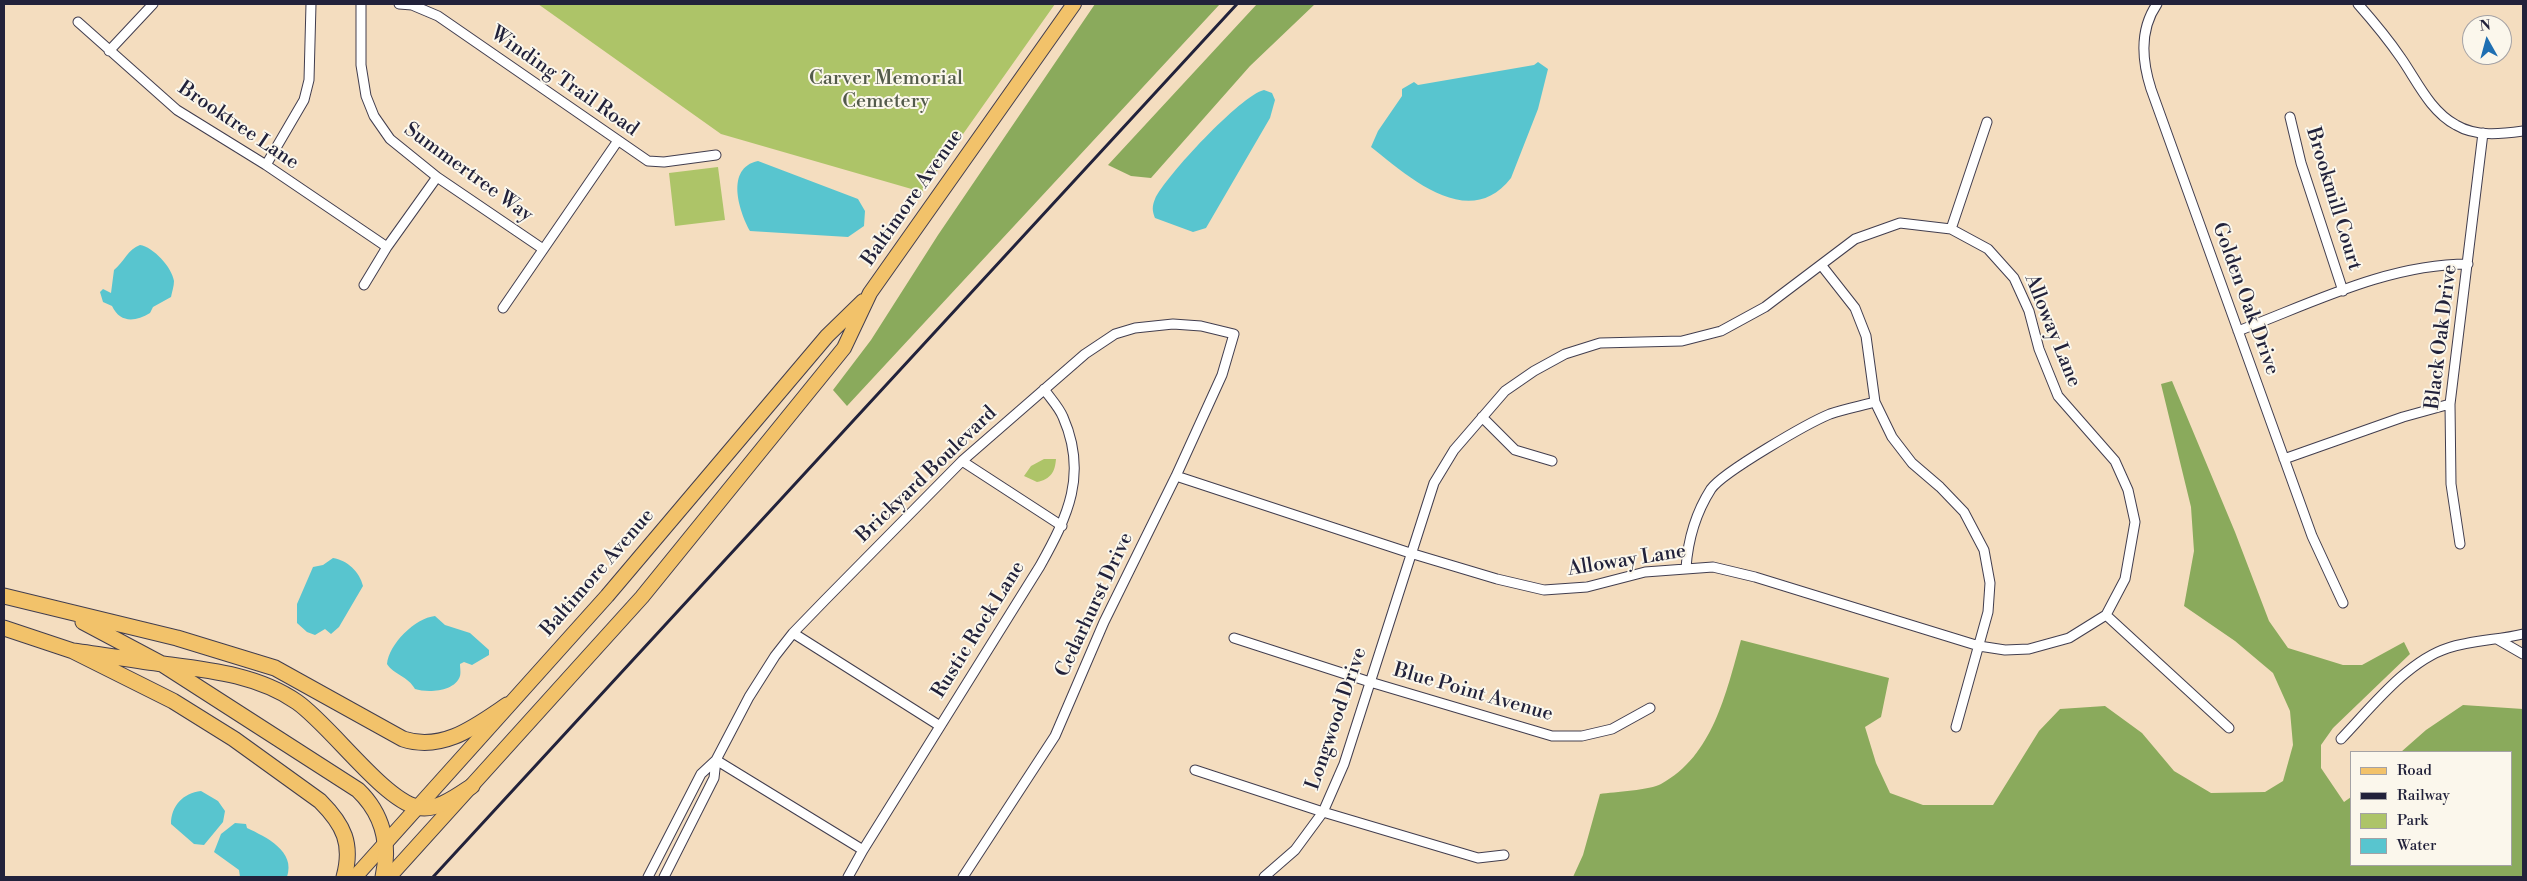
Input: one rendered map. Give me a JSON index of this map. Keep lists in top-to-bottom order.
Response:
{
  "streets": {
    "main road": ["Baltimore Avenue"],
    "street": [
      "Winding Trail Road",
      "Brooktree Lane",
      "Summertree Way",
      "Brookmill Court",
      "Golden Oak Drive",
      "Alloway Lane",
      "Black Oak Drive",
      "Brickyard Boulevard",
      "Cedarhurst Drive",
      "Rustic Rock Lane",
      "Blue Point Avenue",
      "Longwood Drive"
    ]
  },
  "crossings": [
    ["Alloway Lane", "Cedarhurst Drive"],
    ["Alloway Lane", "Longwood Drive"],
    ["Brickyard Boulevard", "Cedarhurst Drive"],
    ["Brickyard Boulevard", "Rustic Rock Lane"],
    ["Blue Point Avenue", "Longwood Drive"]
  ],
  "parks": ["Carver Memorial Cemetery"],
  "legend": [
    "Road",
    "Railway",
    "Park",
    "Water"
  ],
  "north": "top"
}
